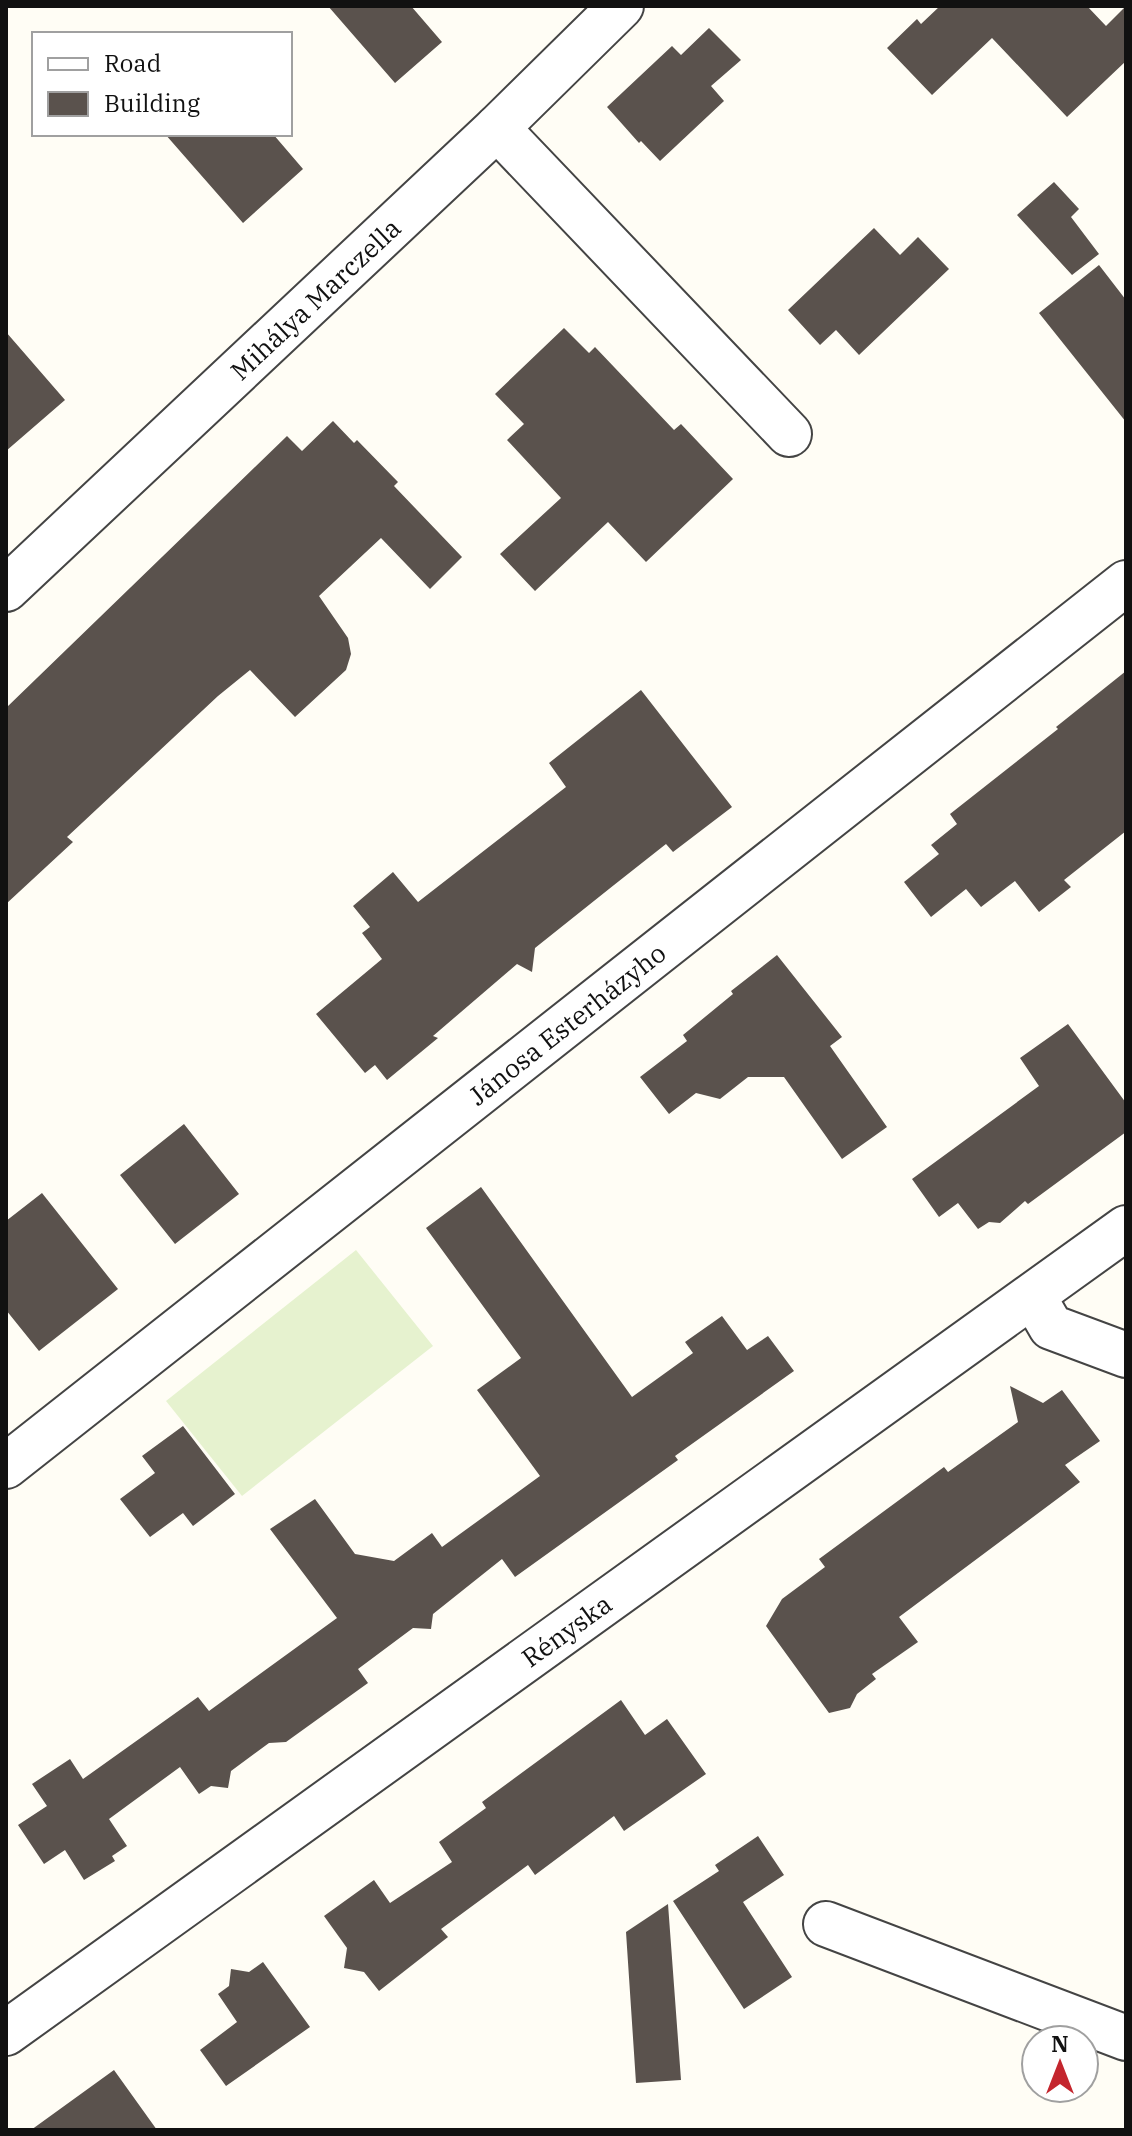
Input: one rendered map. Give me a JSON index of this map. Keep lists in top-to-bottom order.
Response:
{
  "streets": {
    "street": ["Mihálya Marczella", "Jánosa Esterházyho", "Rényska"]
  },
  "legend": ["Road", "Building"],
  "north": "top"
}
